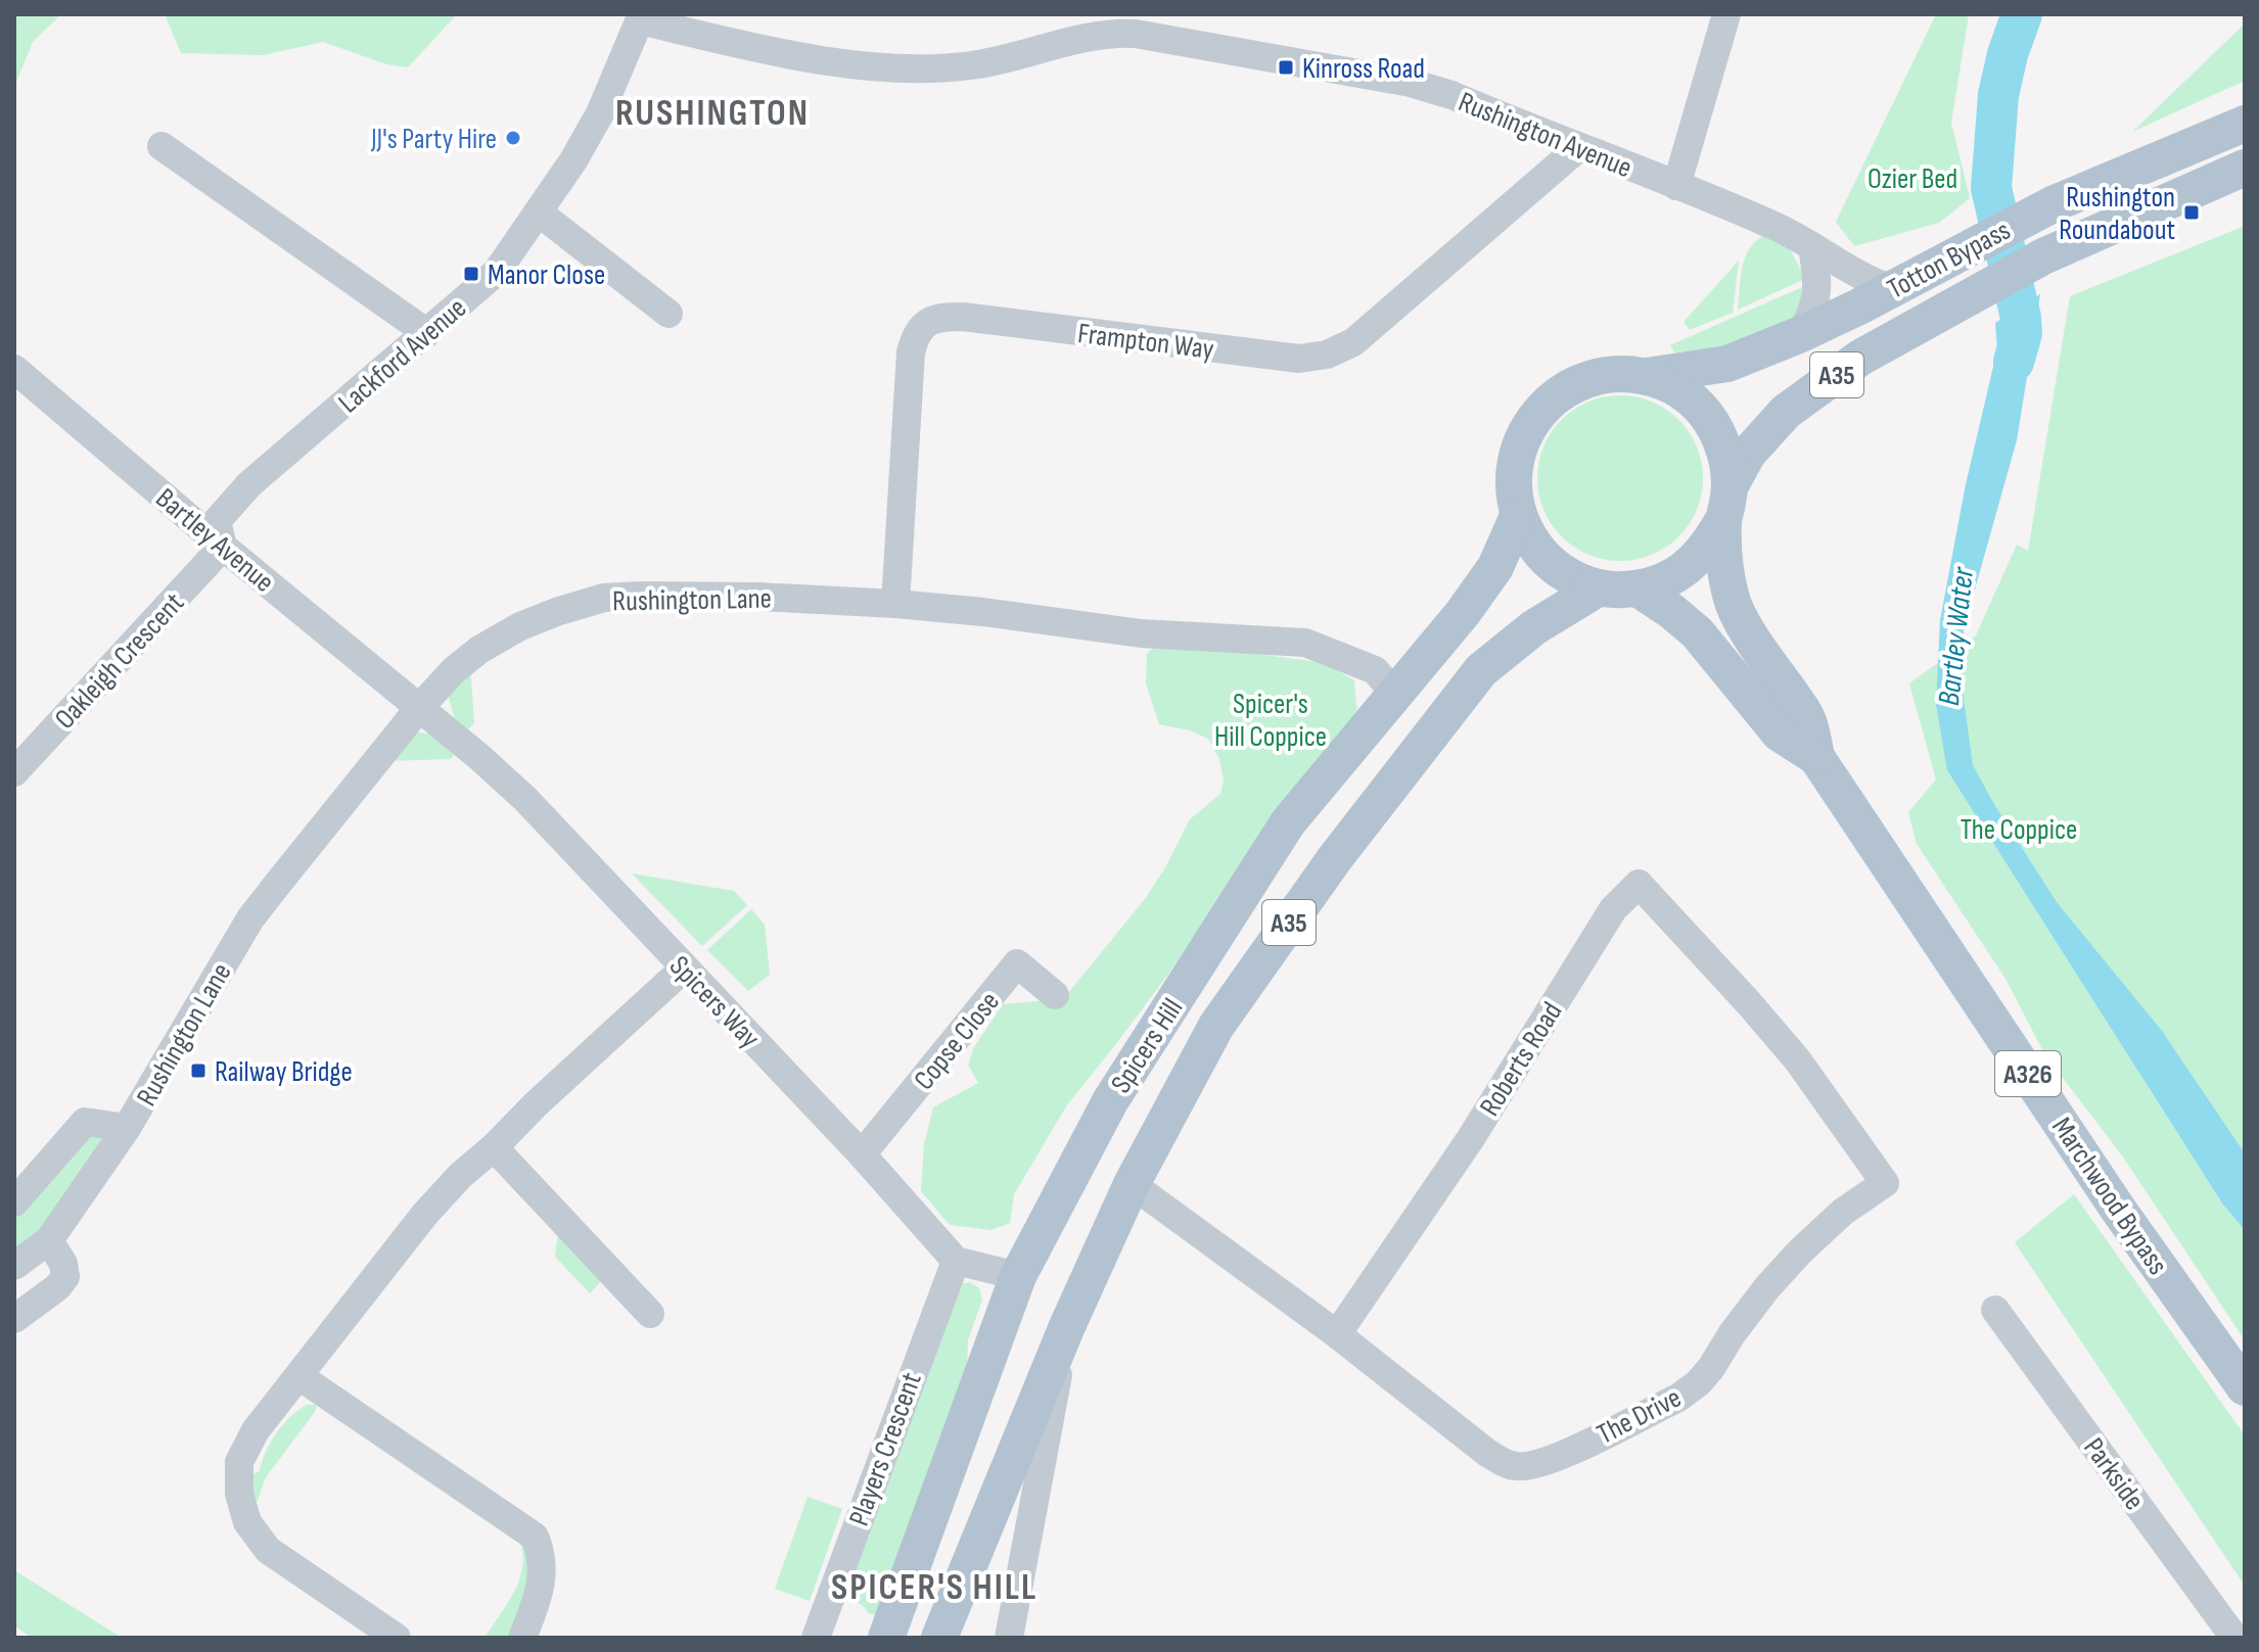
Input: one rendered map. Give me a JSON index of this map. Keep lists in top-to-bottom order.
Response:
{
  "streets": {
    "main road": [
      "Totton Bypass",
      "A35",
      "Spicers Hill",
      "A326",
      "Marchwood Bypass"
    ],
    "street": [
      "Rushington Avenue",
      "Frampton Way",
      "Lackford Avenue",
      "Bartley Avenue",
      "Rushington Lane",
      "Oakleigh Crescent",
      "Spicers Way",
      "Copse Close",
      "Roberts Road",
      "The Drive",
      "Players Crescent",
      "Parkside"
    ]
  },
  "crossings": [
    ["Rushington Avenue", "Totton Bypass"],
    ["Rushington Avenue", "Frampton Way"],
    ["Rushington Avenue", "Lackford Avenue"],
    ["Totton Bypass", "Spicers Hill"],
    ["Totton Bypass", "Marchwood Bypass"],
    ["Frampton Way", "Rushington Lane"],
    ["Lackford Avenue", "Bartley Avenue"],
    ["Lackford Avenue", "Oakleigh Crescent"],
    ["Bartley Avenue", "Rushington Lane"],
    ["Bartley Avenue", "Oakleigh Crescent"],
    ["Bartley Avenue", "Spicers Way"],
    ["Rushington Lane", "Spicers Way"],
    ["Rushington Lane", "Spicers Hill"],
    ["Spicers Way", "Copse Close"],
    ["Spicers Way", "Players Crescent"],
    ["Spicers Hill", "Marchwood Bypass"],
    ["Spicers Hill", "The Drive"],
    ["Roberts Road", "The Drive"]
  ],
  "districts": ["RUSHINGTON", "SPICER'S HILL"],
  "water": ["Bartley Water"],
  "parks": ["Ozier Bed", "Spicer's Hill Coppice", "The Coppice"],
  "places": {
    "transit": [
      "Kinross Road",
      "Rushington Roundabout",
      "Manor Close",
      "Railway Bridge"
    ],
    "other": ["JJ's Party Hire"]
  }
}
